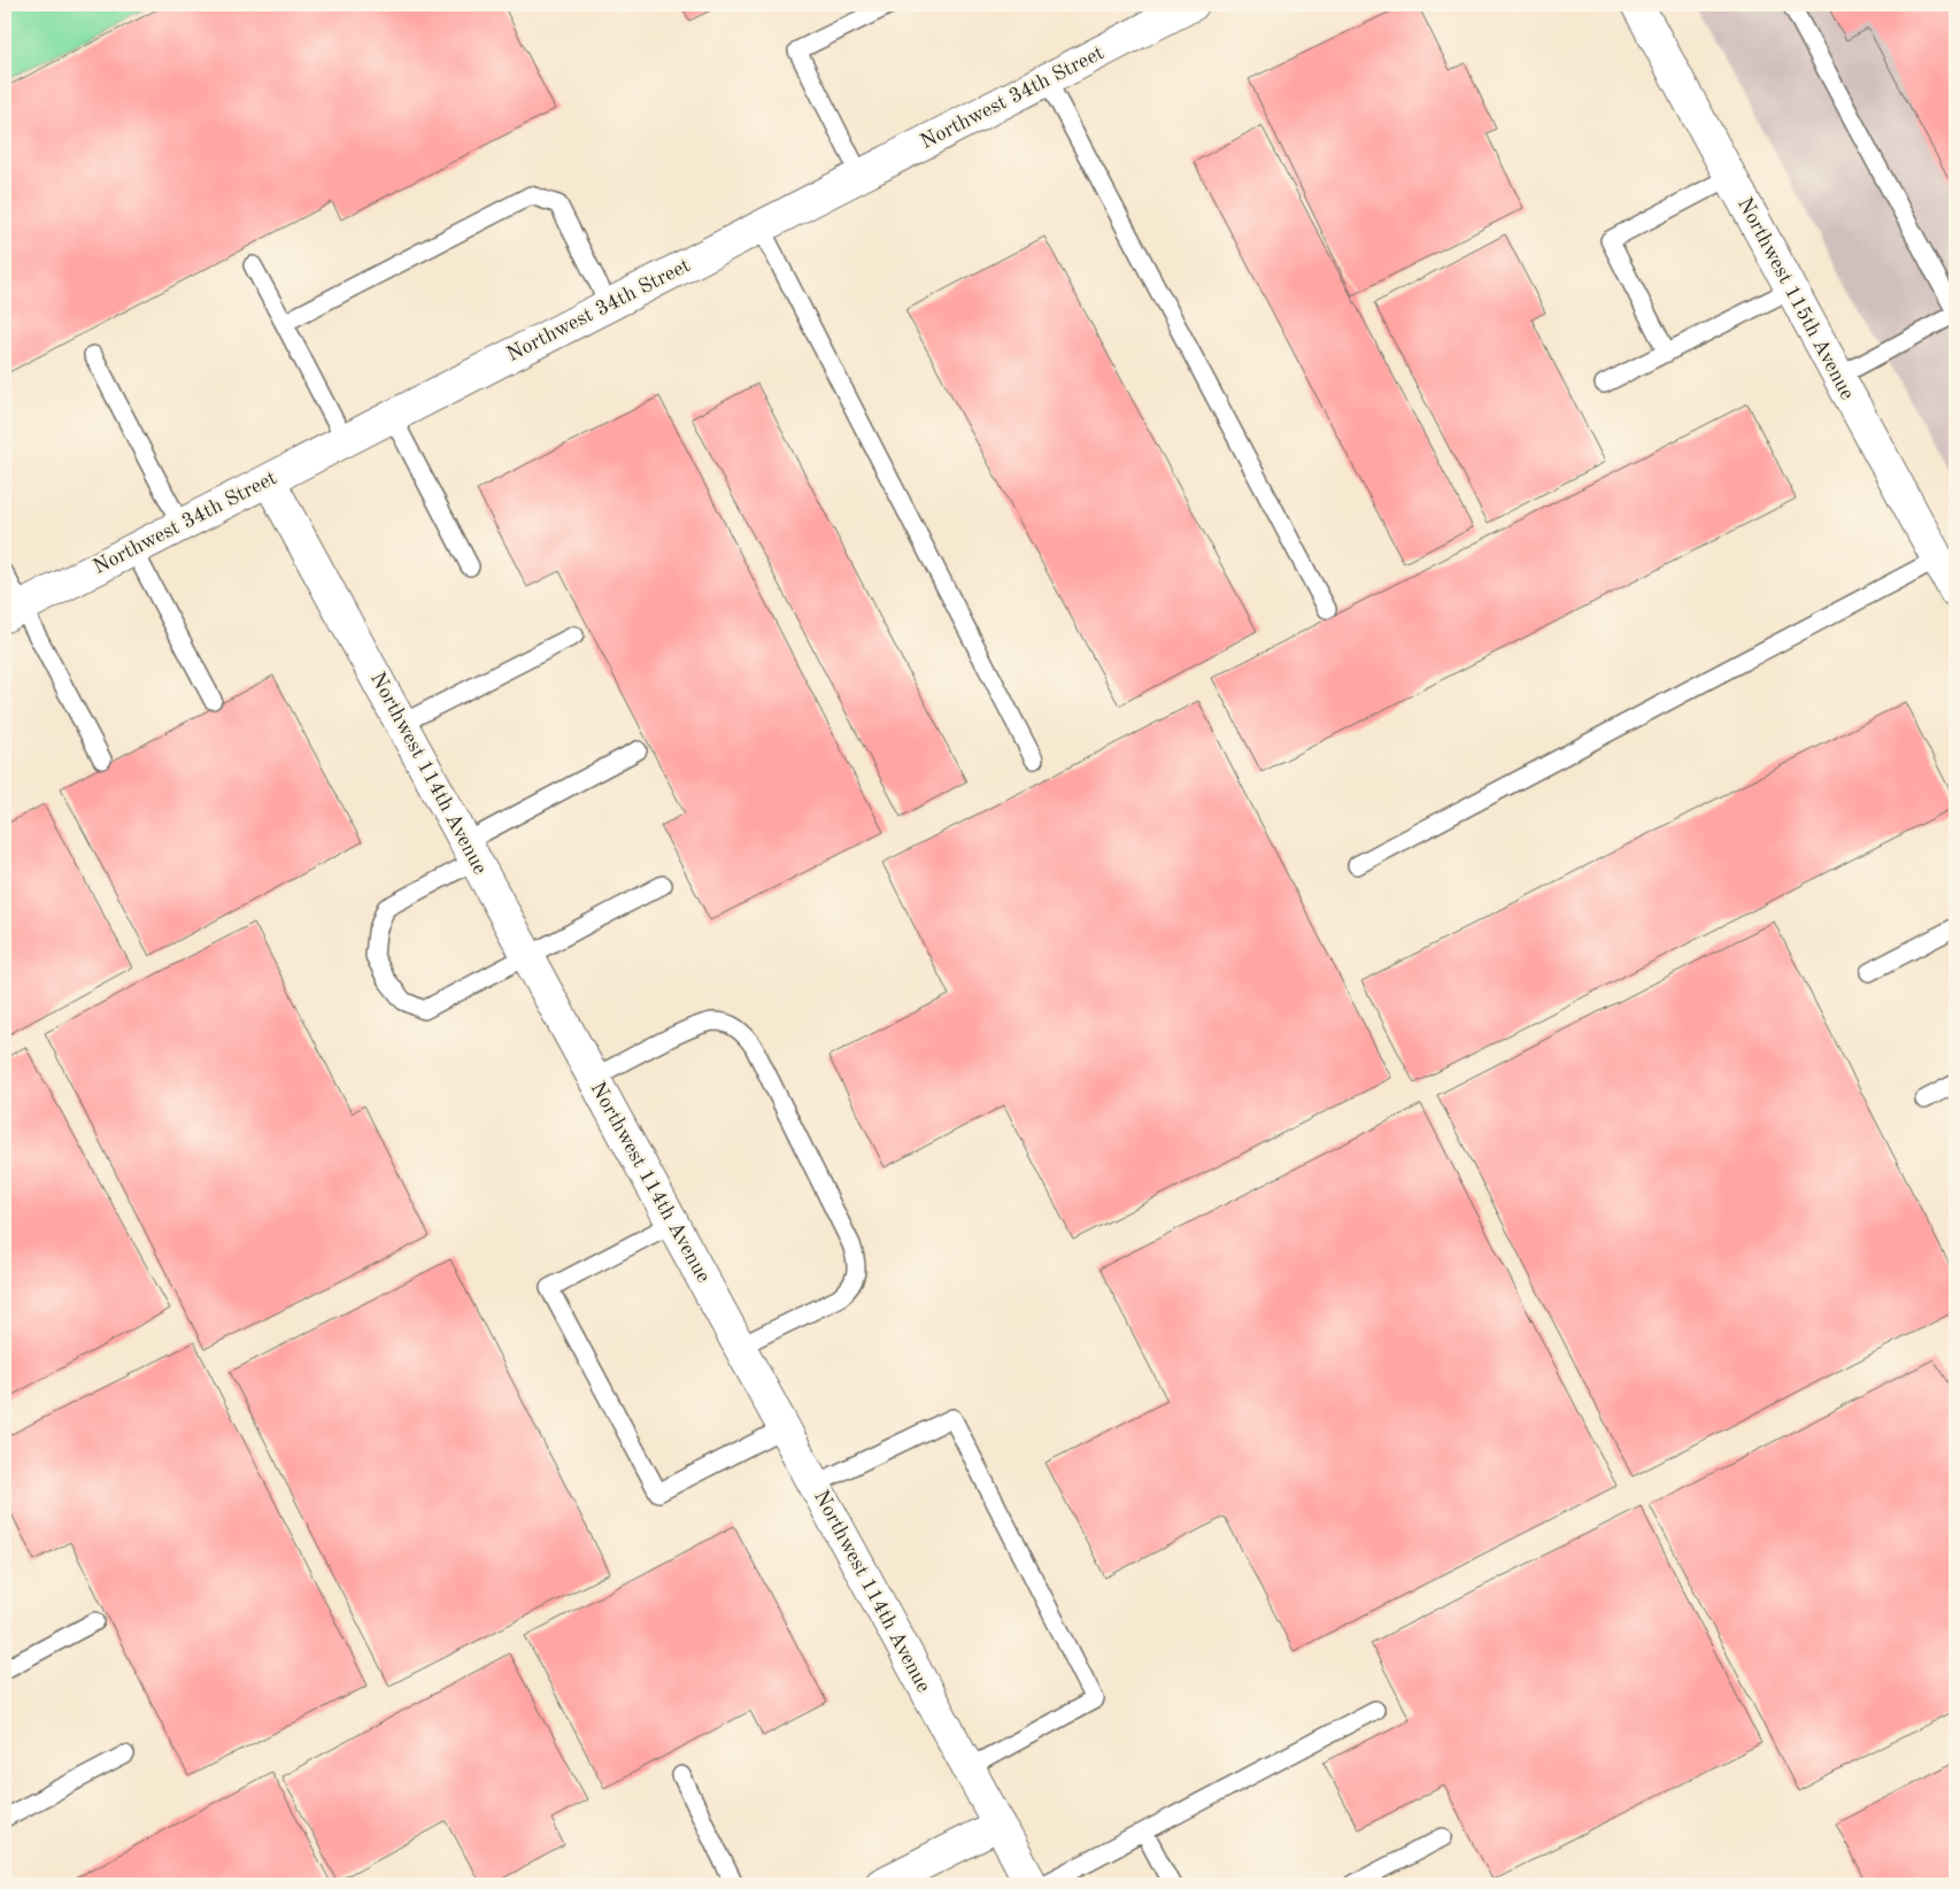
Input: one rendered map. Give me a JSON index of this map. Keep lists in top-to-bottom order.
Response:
{
  "streets": {
    "street": ["Northwest 34th Street", "Northwest 115th Avenue", "Northwest 114th Avenue"]
  },
  "crossings": [
    ["Northwest 34th Street", "Northwest 114th Avenue"]
  ]
}
